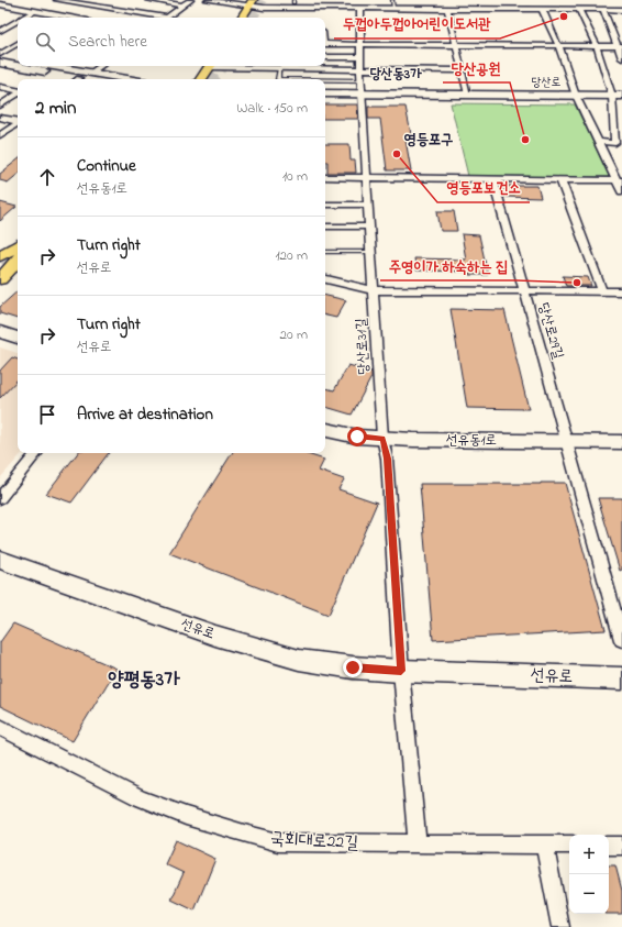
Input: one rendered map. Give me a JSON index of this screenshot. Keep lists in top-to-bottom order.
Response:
{
  "streets": {
    "main road": ["당산로", "선유동1로", "선유로"],
    "street": ["당산로29길", "당산로31길", "국회대로22길"]
  },
  "crossings": [
    ["당산로", "당산로31길"],
    ["당산로29길", "선유동1로"],
    ["당산로31길", "선유동1로"]
  ],
  "districts": ["당산동3가", "영등포구", "양평동3가"],
  "places": [
    "두껍아두껍아어린이도서관",
    "당산공원",
    "영등포보건소",
    "주영이가 하숙하는 집"
  ],
  "page": {
    "search": "Search here",
    "heading": ["2 min", "Walk · 150 m"],
    "list": [
      ["Continue", "선유동1로", "10 m"],
      ["Turn right", "선유로", "120 m"],
      ["Turn right", "선유로", "20 m"],
      "Arrive at destination"
    ],
    "map_buttons": ["+", "−"]
  }
}
